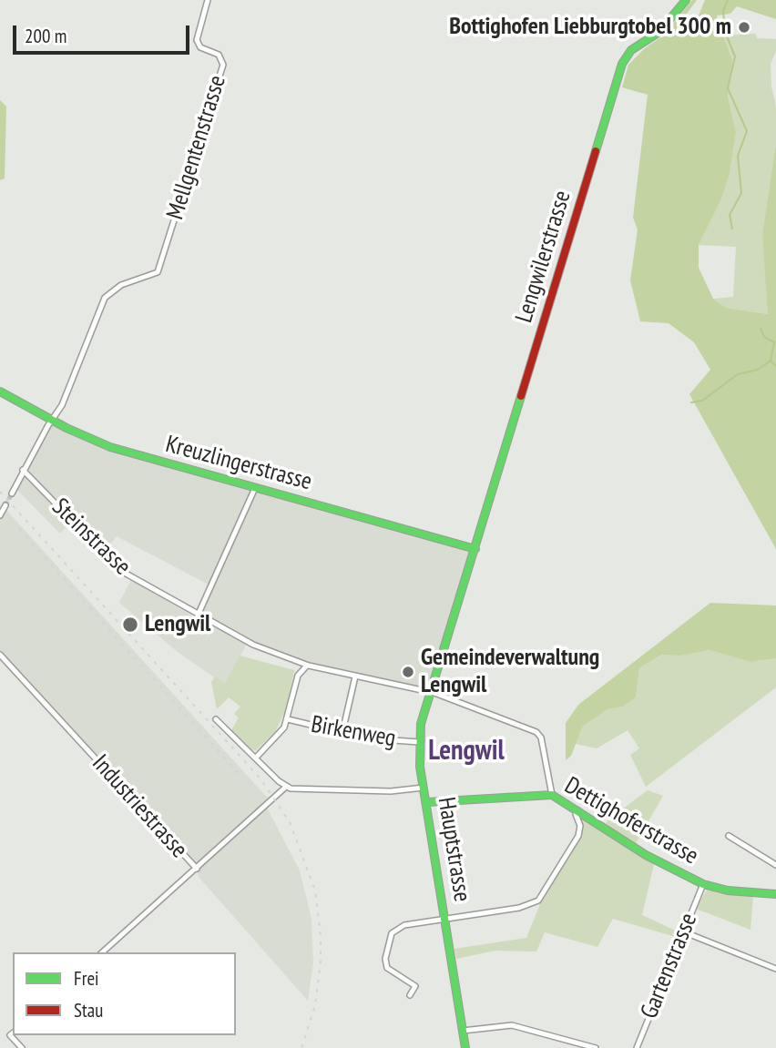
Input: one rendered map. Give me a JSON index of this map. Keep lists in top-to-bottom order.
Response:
{
  "streets": {
    "street": [
      "Mellgentenstrasse",
      "Lengwilerstrasse",
      "Kreuzlingerstrasse",
      "Steinstrasse",
      "Birkenweg",
      "Industriestrasse",
      "Dettighoferstrasse",
      "Hauptstrasse",
      "Gartenstrasse"
    ]
  },
  "crossings": [
    ["Mellgentenstrasse", "Kreuzlingerstrasse"],
    ["Lengwilerstrasse", "Kreuzlingerstrasse"],
    ["Lengwilerstrasse", "Hauptstrasse"],
    ["Kreuzlingerstrasse", "Hauptstrasse"],
    ["Steinstrasse", "Dettighoferstrasse"],
    ["Steinstrasse", "Hauptstrasse"],
    ["Birkenweg", "Hauptstrasse"],
    ["Dettighoferstrasse", "Hauptstrasse"],
    ["Dettighoferstrasse", "Gartenstrasse"]
  ],
  "districts": ["Lengwil"],
  "places": ["Bottighofen Liebburgtobel 300 m", "Lengwil", "Gemeindeverwaltung Lengwil"],
  "legend": ["Frei", "Stau"],
  "scale_bar": "200 m"
}
